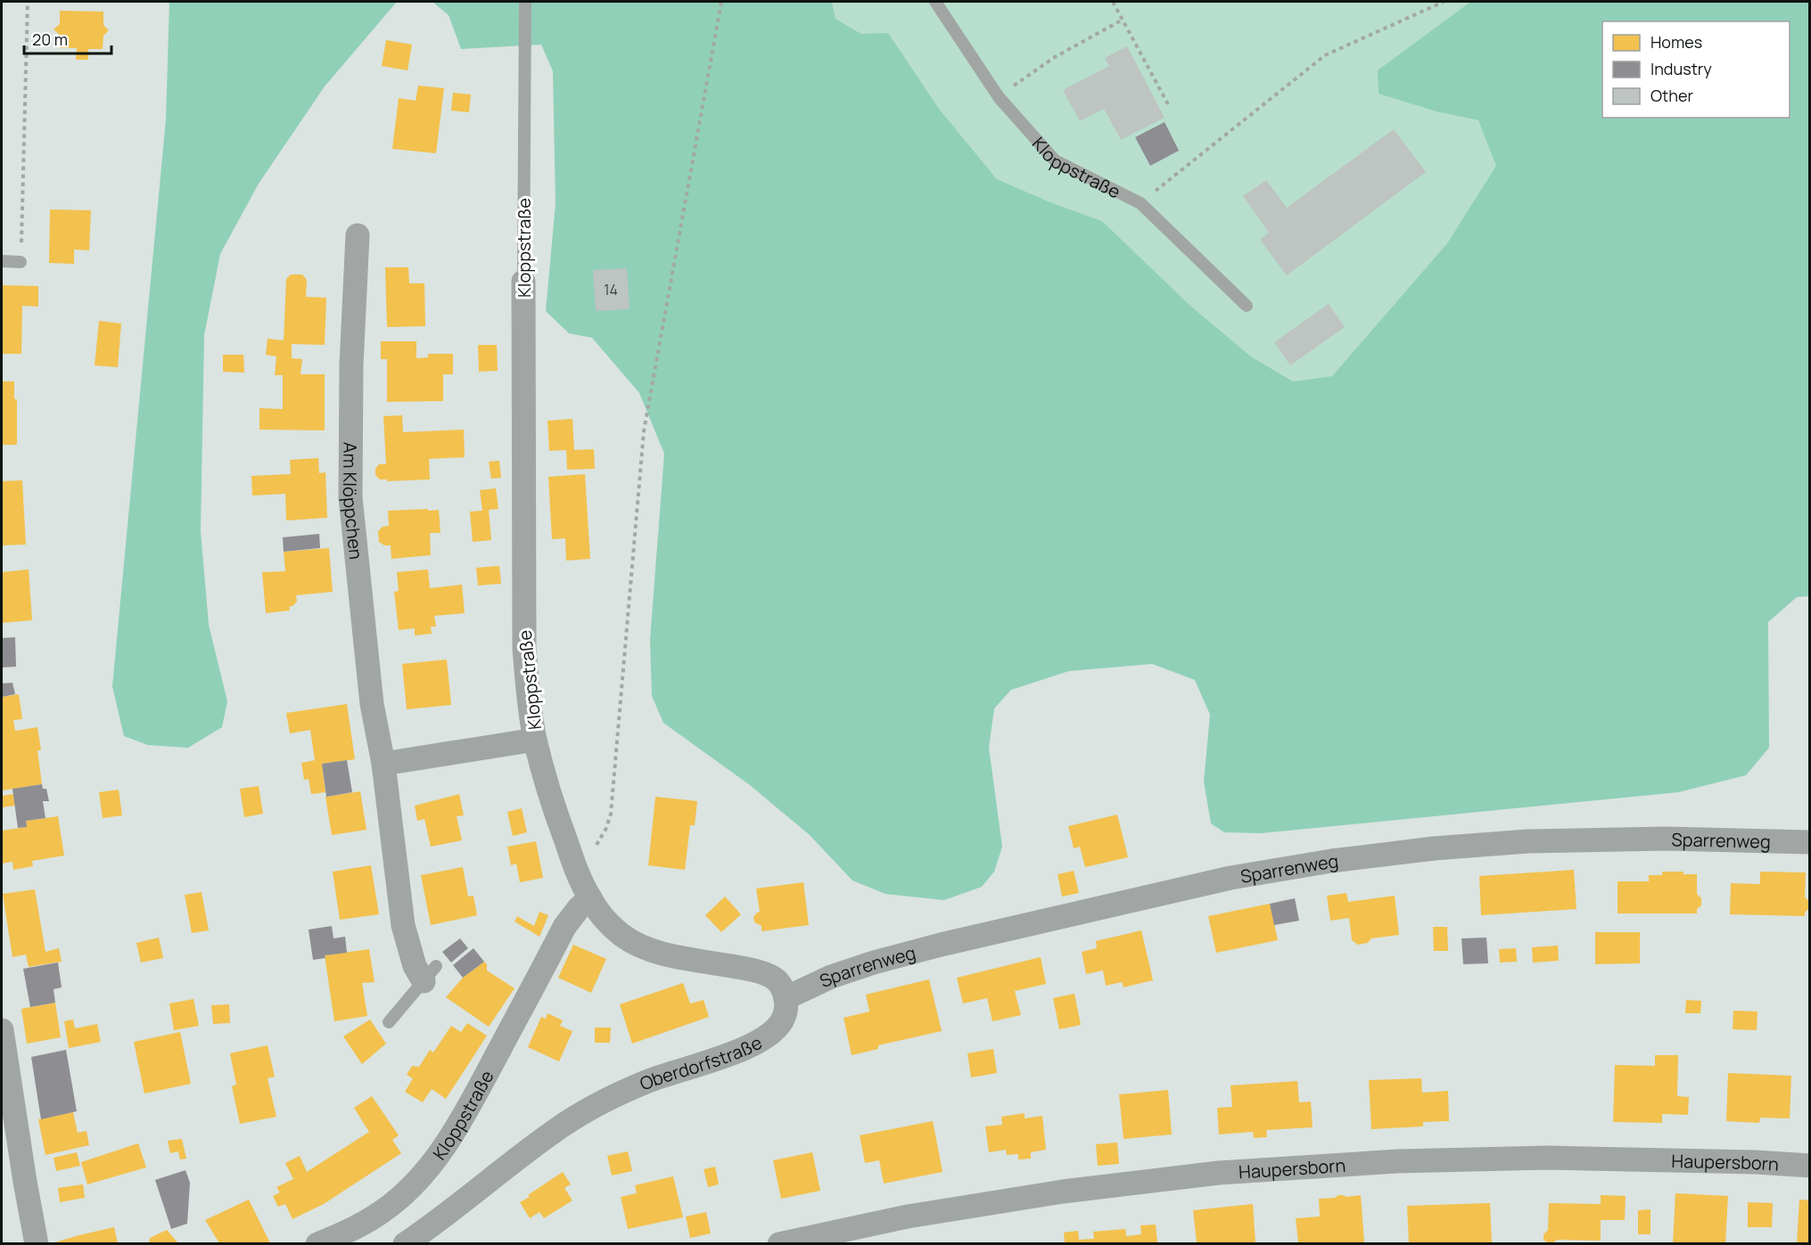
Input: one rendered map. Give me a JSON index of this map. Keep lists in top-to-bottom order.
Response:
{
  "streets": {
    "street": [
      "Kloppstraße",
      "Am Klöppchen",
      "Sparrenweg",
      "Oberdorfstraße",
      "Haupersborn"
    ]
  },
  "crossings": [
    ["Sparrenweg", "Oberdorfstraße"]
  ],
  "house_numbers": ["14"],
  "legend": ["Homes", "Industry", "Other"],
  "scale_bar": "20 m"
}
